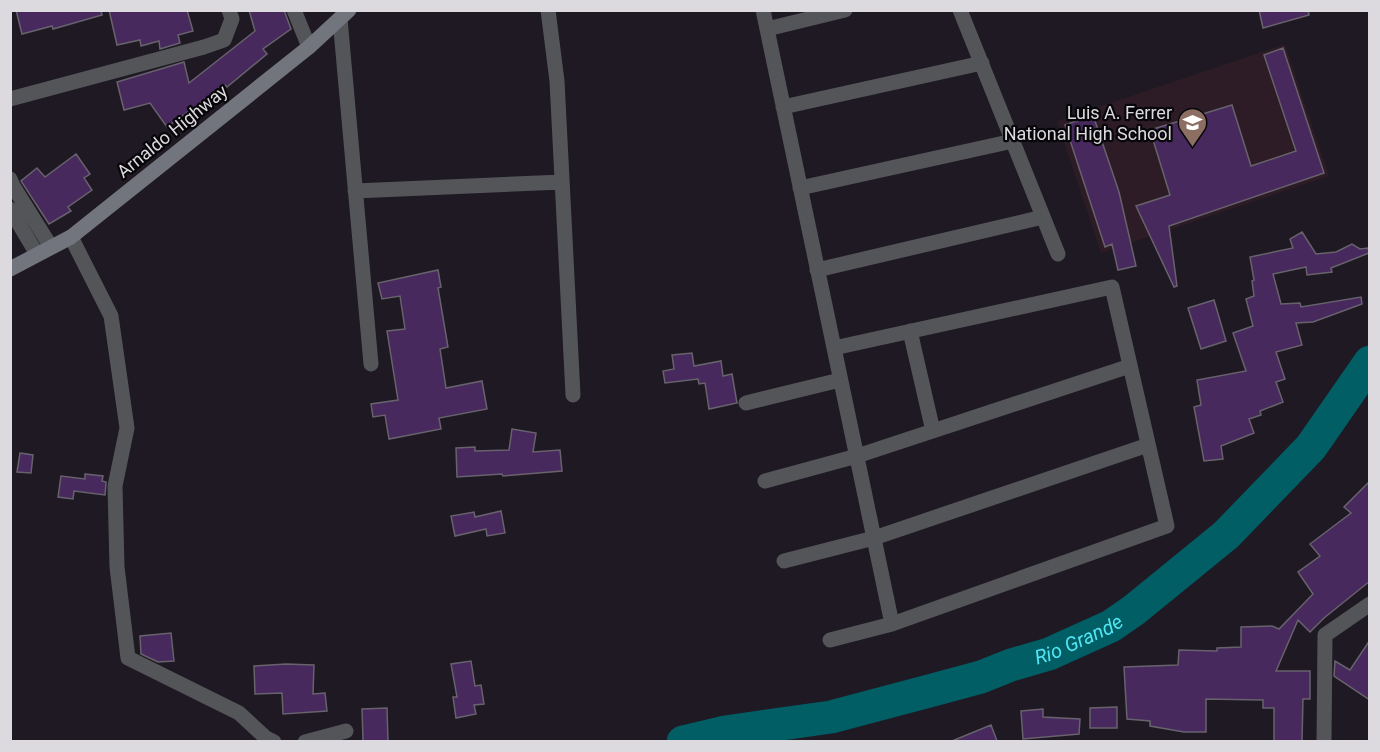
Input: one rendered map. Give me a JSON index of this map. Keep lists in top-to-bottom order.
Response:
{
  "streets": {
    "main road": ["Arnaldo Highway"]
  },
  "water": ["Rio Grande"],
  "places": {
    "school or university": ["Luis A. Ferrer National High School"]
  }
}
